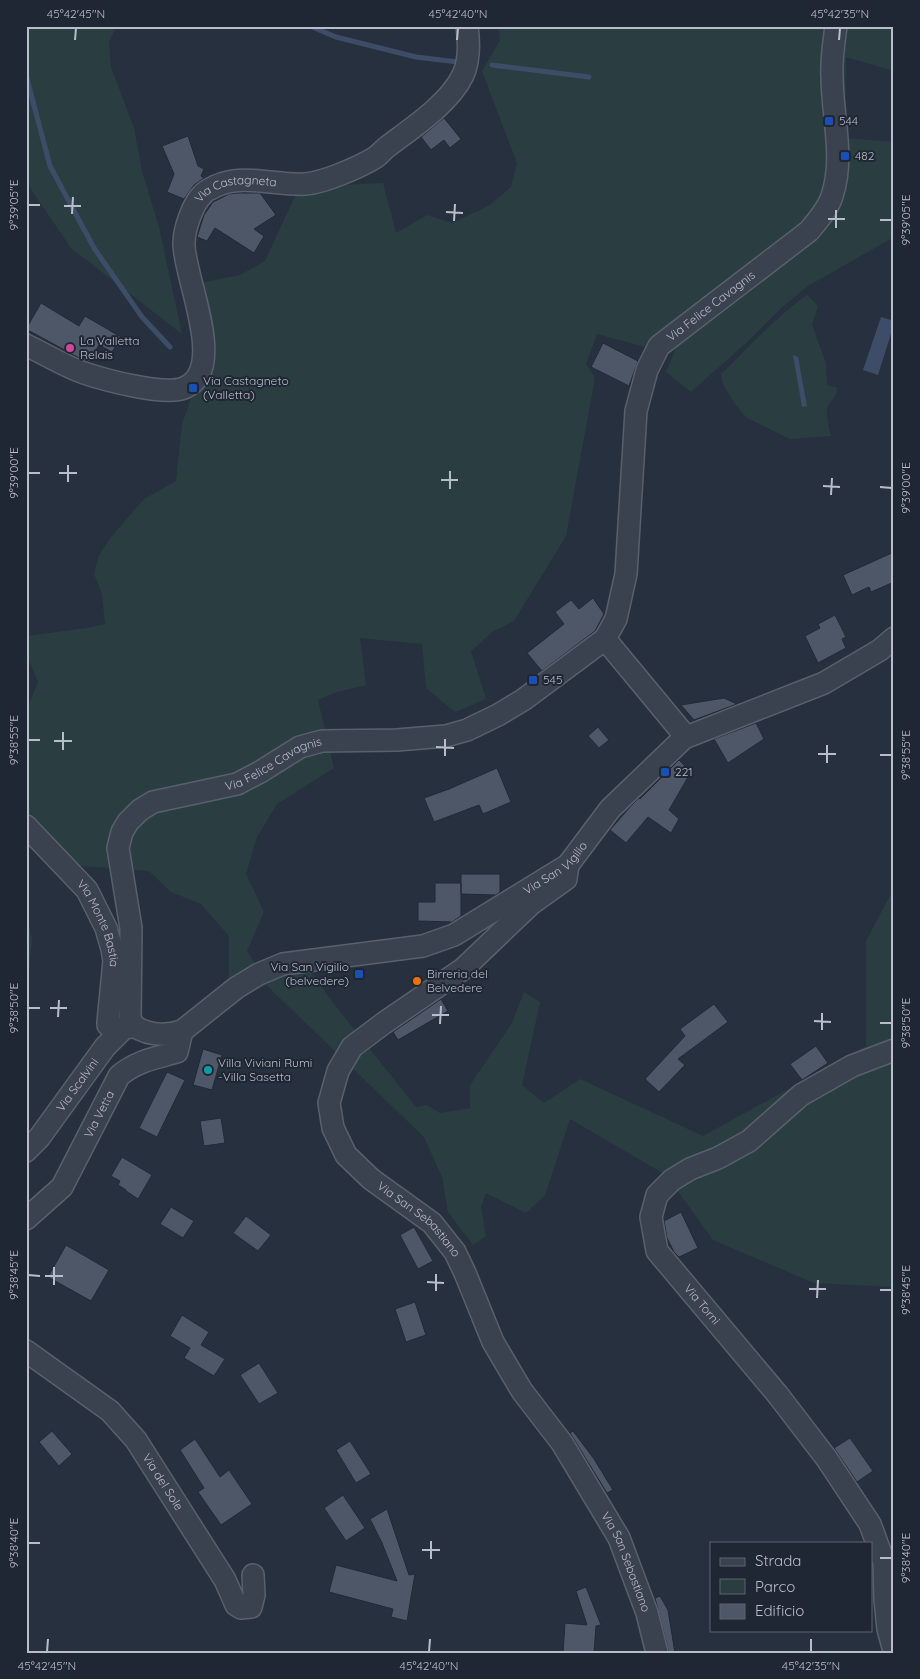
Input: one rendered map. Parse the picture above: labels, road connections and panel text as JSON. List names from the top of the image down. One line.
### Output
{"streets":{"street":["Via Castagneta","Via Felice Cavagnis","Via San Vigilio","Via Monte Bastia","Via Scalvini","Via Vetta","Via San Sebastiano","Via Torni","Via del Sole"]},"crossings":[["Via Felice Cavagnis","Via Monte Bastia"],["Via Felice Cavagnis","Via Scalvini"],["Via San Vigilio","Via Vetta"],["Via San Vigilio","Via San Sebastiano"],["Via Monte Bastia","Via Scalvini"]],"places":{"transit":["544","482","Via Castagneto (Valletta)","545","221","Via San Vigilio (belvedere)"],"other":["La Valletta Relais","Birreria del Belvedere","Villa Viviani Rumi -Villa Sasetta"]},"legend":["Strada","Parco","Edificio"],"coordinates":["45°42'45\"N","45°42'40\"N","45°42'35\"N","9°39'05\"E","9°39'00\"E","9°38'55\"E","9°38'50\"E","9°38'45\"E","9°38'40\"E"]}
